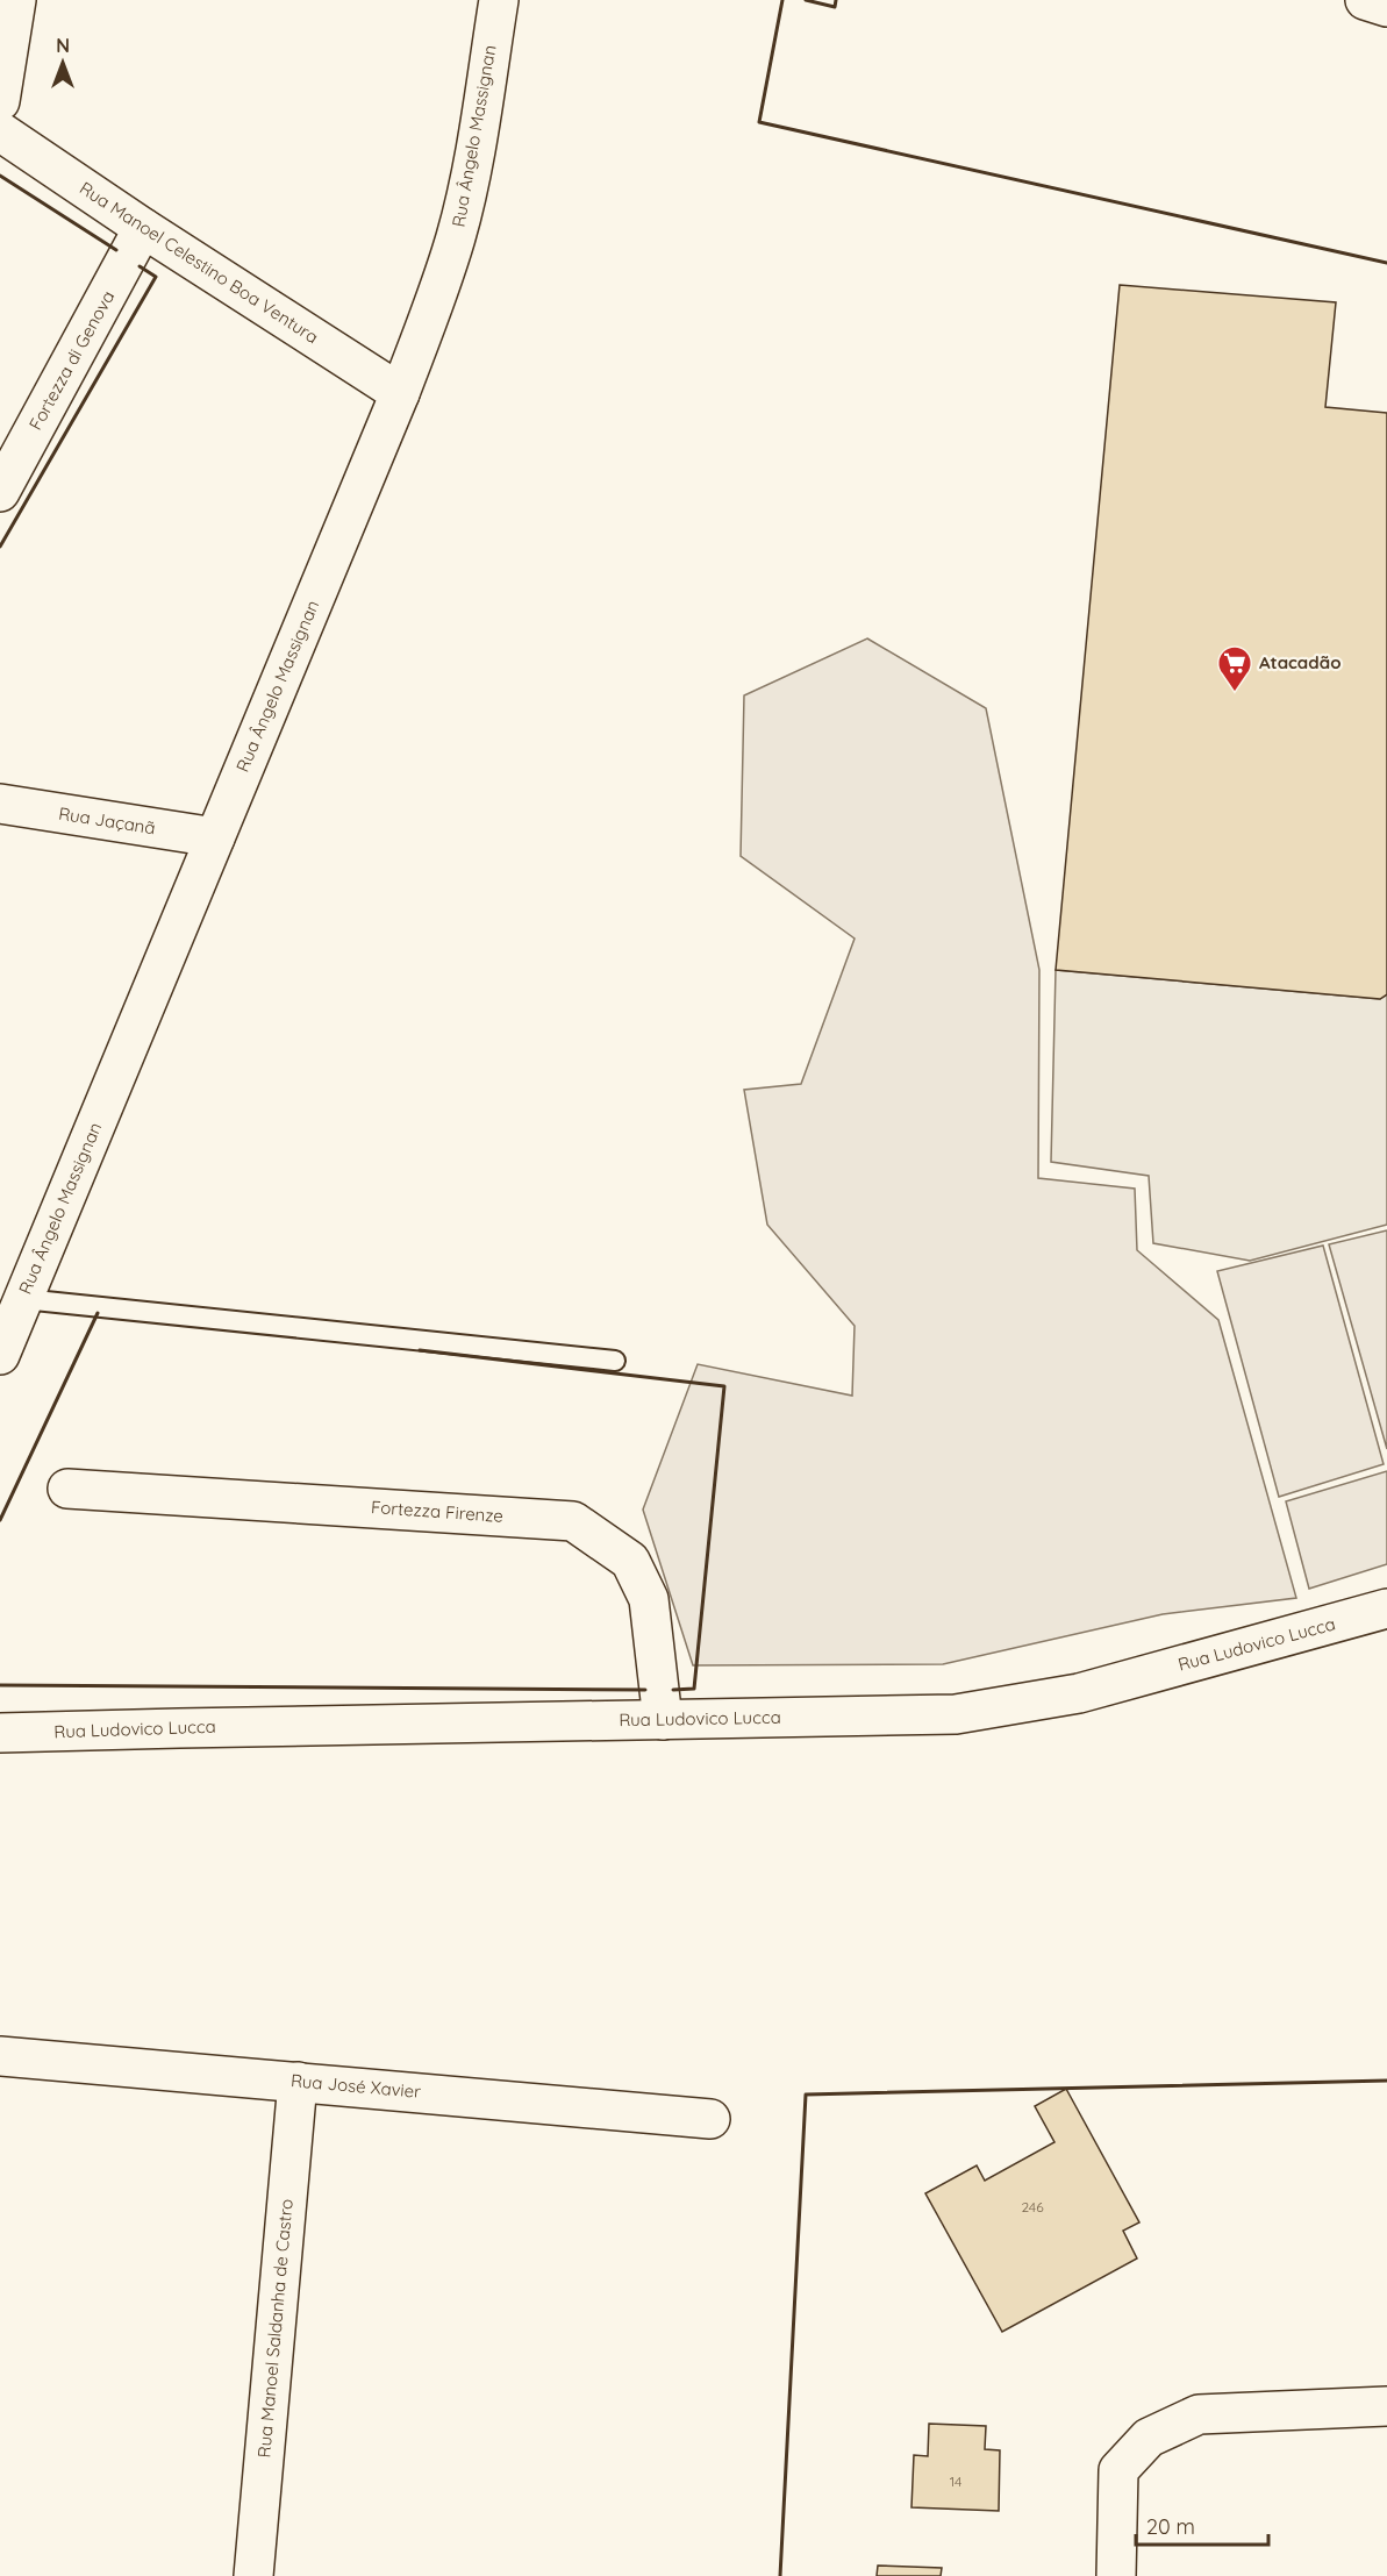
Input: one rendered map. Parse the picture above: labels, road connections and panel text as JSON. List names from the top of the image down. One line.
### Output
{"streets":{"street":["Rua Ângelo Massignan","Rua Manoel Celestino Boa Ventura","Fortezza di Genova","Rua Jaçanã","Fortezza Firenze","Rua Ludovico Lucca","Rua José Xavier","Rua Manoel Saldanha de Castro"]},"crossings":[["Rua Ângelo Massignan","Rua Manoel Celestino Boa Ventura"],["Rua Ângelo Massignan","Rua Jaçanã"],["Rua Manoel Celestino Boa Ventura","Fortezza di Genova"],["Fortezza Firenze","Rua Ludovico Lucca"],["Rua José Xavier","Rua Manoel Saldanha de Castro"]],"places":{"supermarket":["Atacadão"]},"house_numbers":["246","14"],"scale_bar":"20 m","north":"top"}
